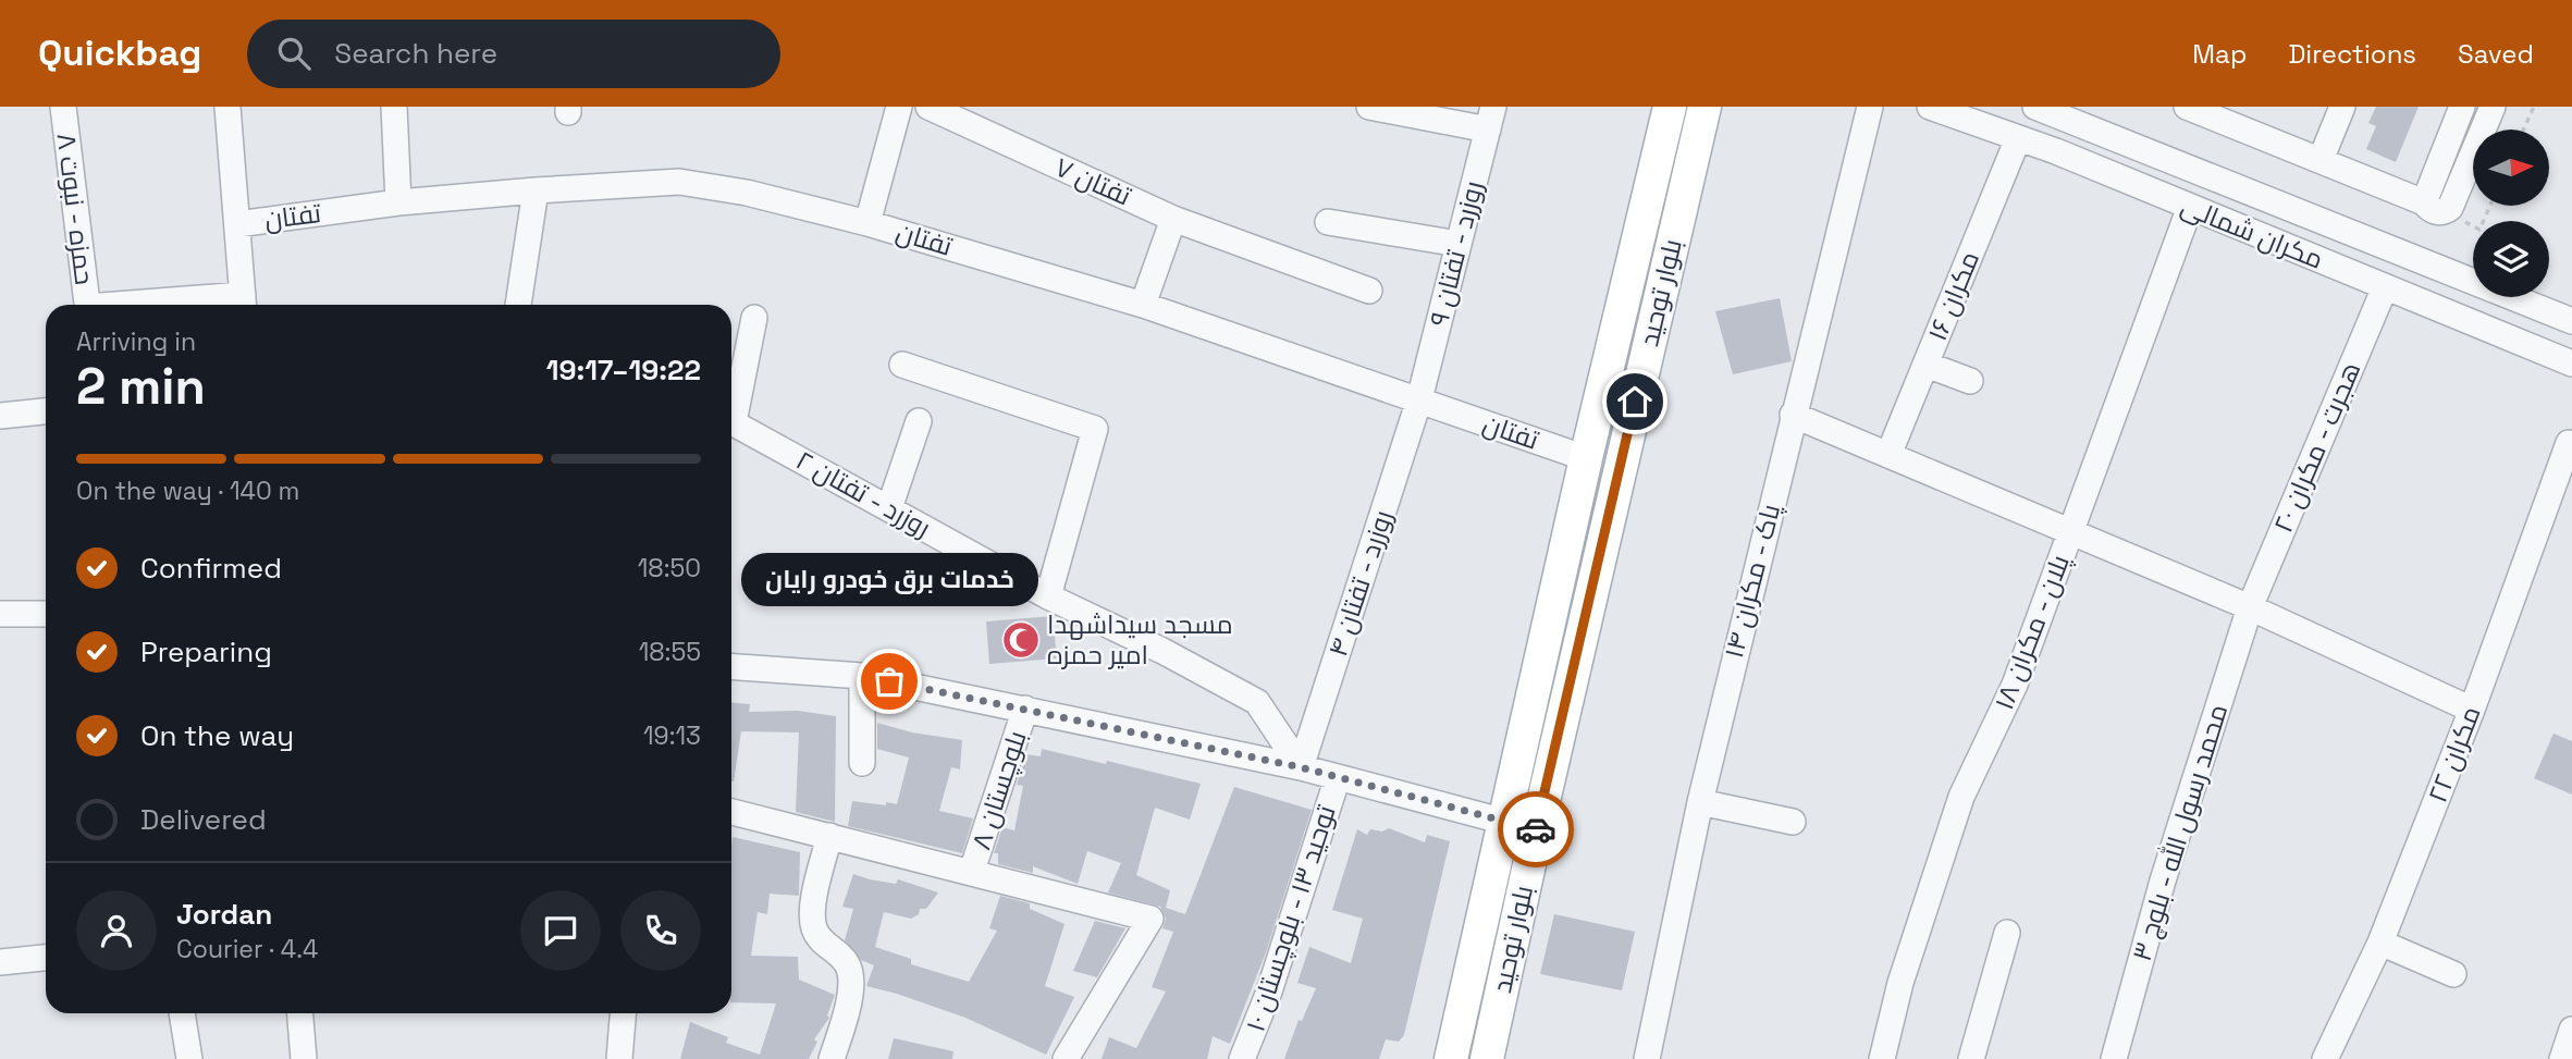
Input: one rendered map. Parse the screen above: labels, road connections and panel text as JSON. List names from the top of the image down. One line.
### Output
{"streets":{"main road":["بلوار توحید"],"street":["تفتان ۷","حمزه - نبوت ۸","تفتان","مکران شمالی","روزرد - تفتان ۹","مکران ۱۶","هجرت - مکران ۲۰","روزرد - تفتان ۲","پاک - مکران ۱۴","روزرد - تفتان ۴","پلان - مکران ۱۸","مکران ۲۲","بلوچستان ۸","محمد رسول الله - بلوچ ۳","توحید ۱۳ - بلوچستان ۱۰"]},"crossings":[["تفتان","روزرد - تفتان ۹"],["تفتان","بلوار توحید"],["تفتان","روزرد - تفتان ۴"],["مکران شمالی","مکران ۱۶"],["مکران شمالی","هجرت - مکران ۲۰"],["مکران شمالی","پلان - مکران ۱۸"],["روزرد - تفتان ۹","روزرد - تفتان ۴"],["هجرت - مکران ۲۰","محمد رسول الله - بلوچ ۳"],["روزرد - تفتان ۲","روزرد - تفتان ۴"]],"places":{"mosque":["مسجد سیداشهدا امیر حمزه"],"other":["خدمات برق خودرو رایان"]},"north":"right","page":{"header":"Quickbag","search":"Search here","nav":["Map","Directions","Saved"],"heading":["2 min","Arriving in","19:17–19:22"],"panel":["Jordan","Courier · 4.4"],"bar":"On the way · 140 m","list":[["Confirmed","18:50"],["Preparing","18:55"],["On the way","19:13"],"Delivered"],"bubble":"خدمات برق خودرو رایان"}}
